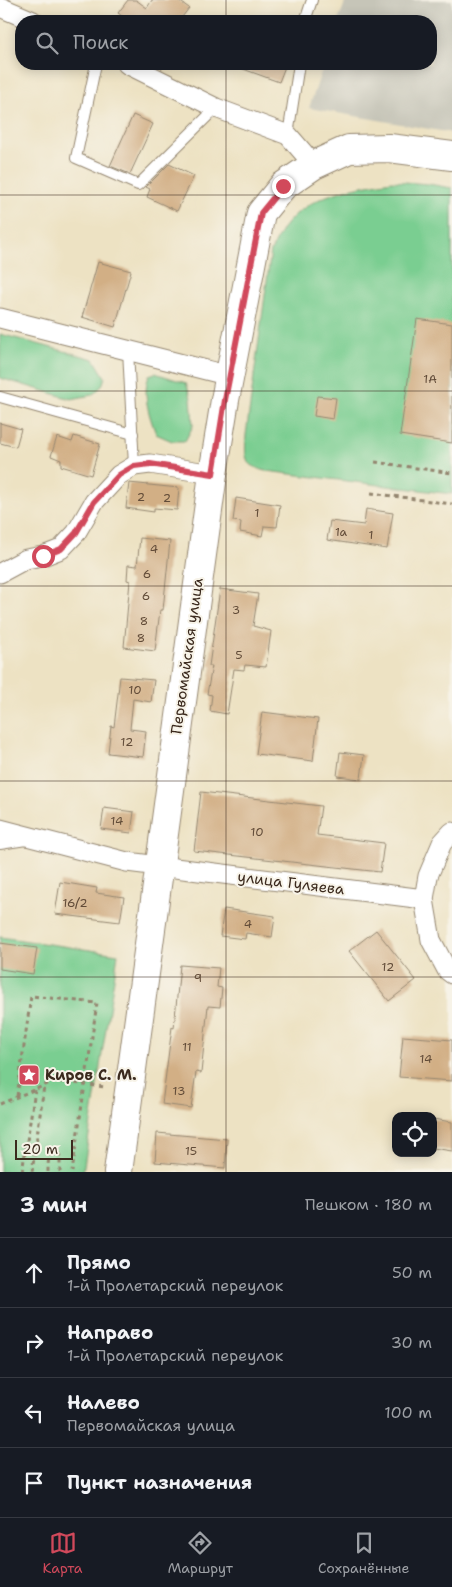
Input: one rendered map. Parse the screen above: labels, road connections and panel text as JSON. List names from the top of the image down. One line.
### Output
{"streets":{"main road":["Первомайская улица"],"street":["улица Гуляева"]},"crossings":[["Первомайская улица","улица Гуляева"]],"places":{"place":["Киров С. М."]},"house_numbers":["1А","2","2","1","1a","1","4","6","6","3","8","8","5","10","12","14","10","16/2","4","12","9","11","14","13","15"],"scale_bar":"20 m","page":{"search":"Поиск","scale":"20 m","heading":["3 мин","Пешком · 180 m"],"list":[["Прямо","1-й Пролетарский переулок","50 m"],["Направо","1-й Пролетарский переулок","30 m"],["Налево","Первомайская улица","100 m"],"Пункт назначения"],"nav":["Карта","Маршрут","Сохранённые"]}}
